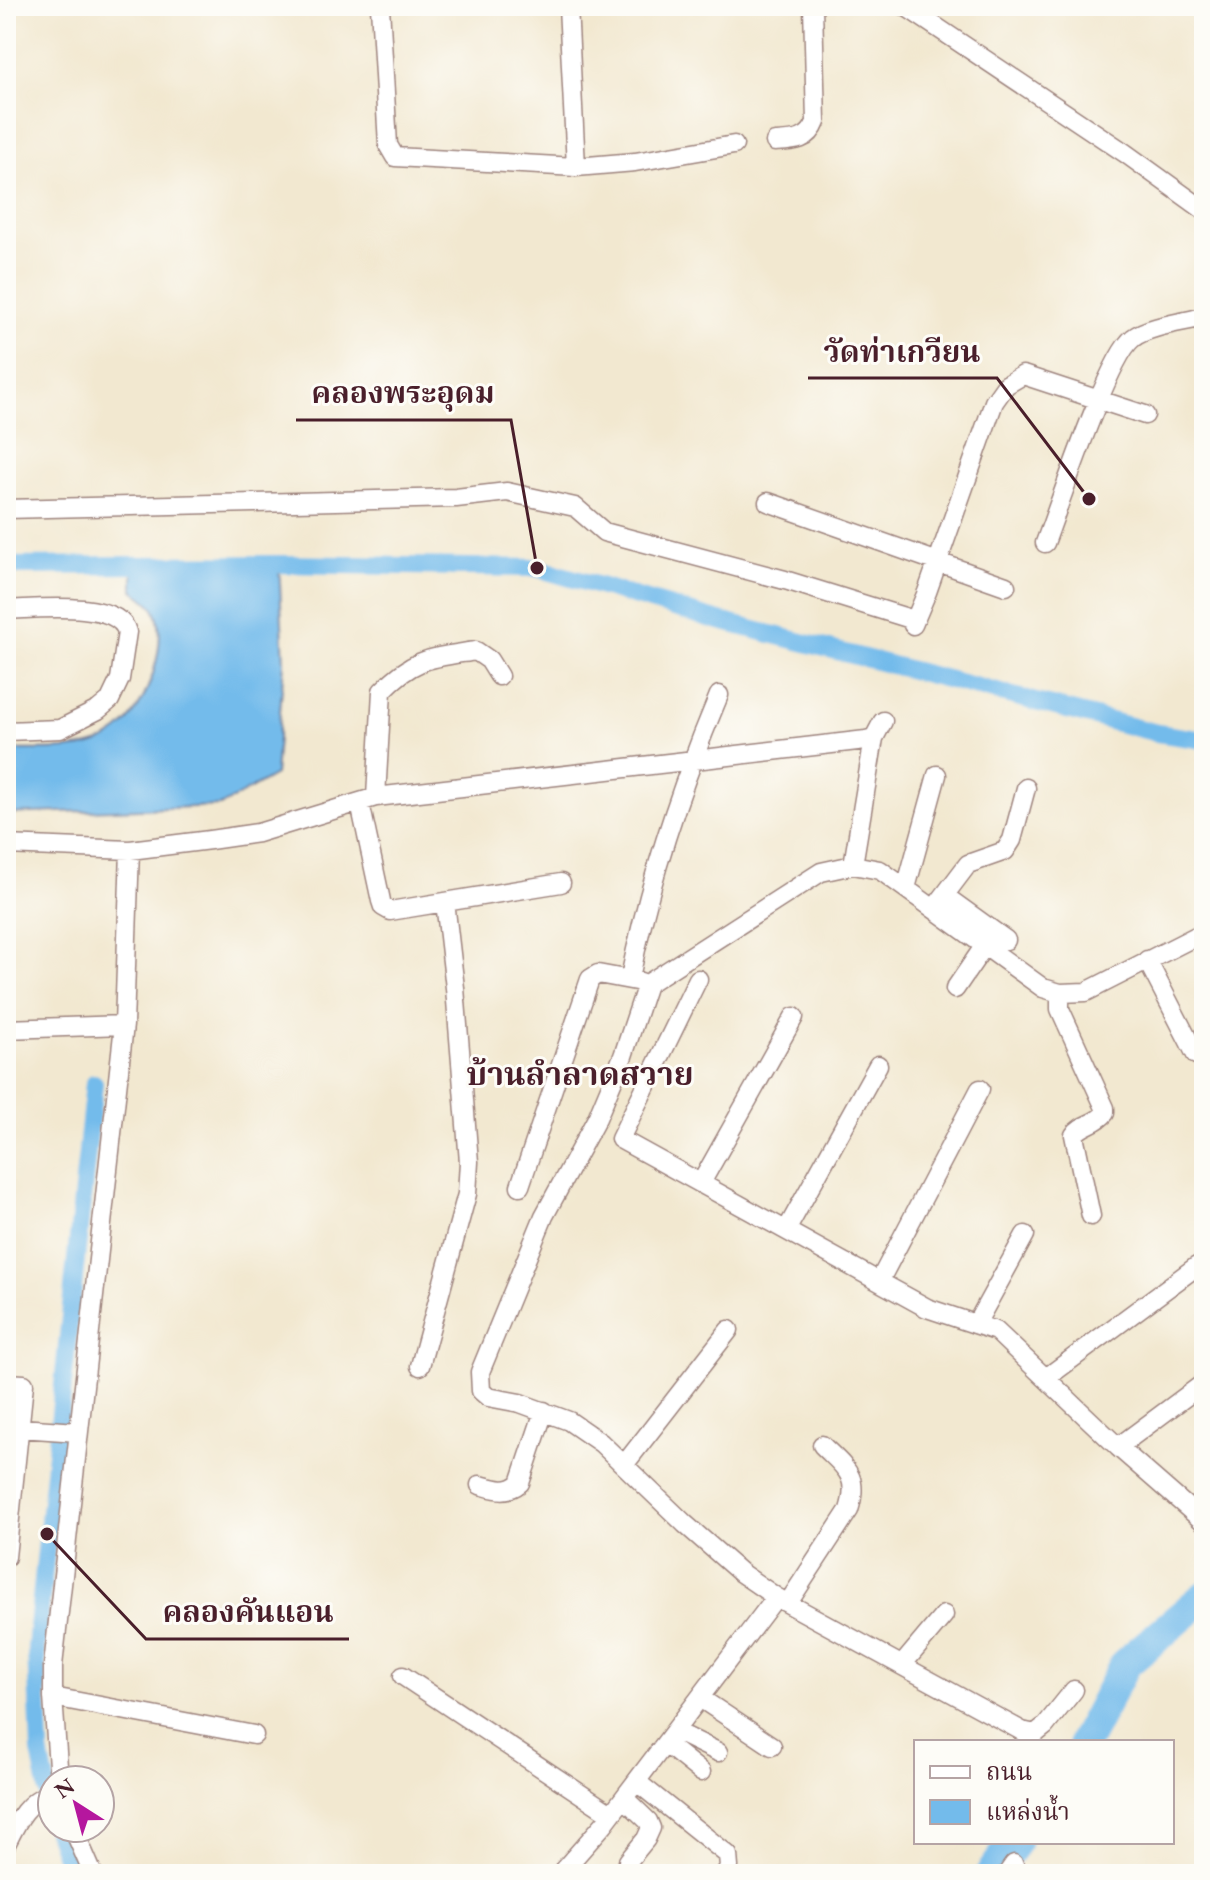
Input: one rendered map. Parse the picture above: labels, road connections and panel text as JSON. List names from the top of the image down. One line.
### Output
{"districts":["บ้านลำลาดสวาย"],"places":["วัดท่าเกวียน","คลองพระอุดม","คลองคันแอน"],"legend":["ถนน","แหล่งน้ำ"],"north":"top left"}
